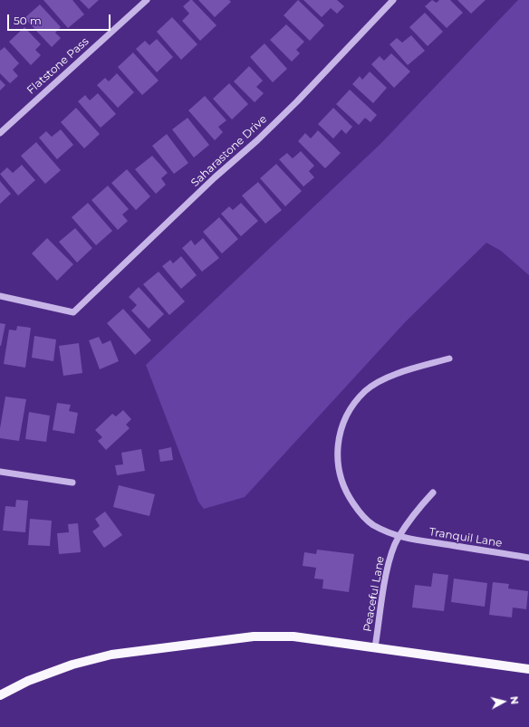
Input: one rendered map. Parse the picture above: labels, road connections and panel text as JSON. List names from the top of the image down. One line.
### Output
{"streets":{"street":["Flatstone Pass","Saharastone Drive","Tranquil Lane","Peaceful Lane"]},"crossings":[["Tranquil Lane","Peaceful Lane"]],"scale_bar":"50 m","north":"right"}
